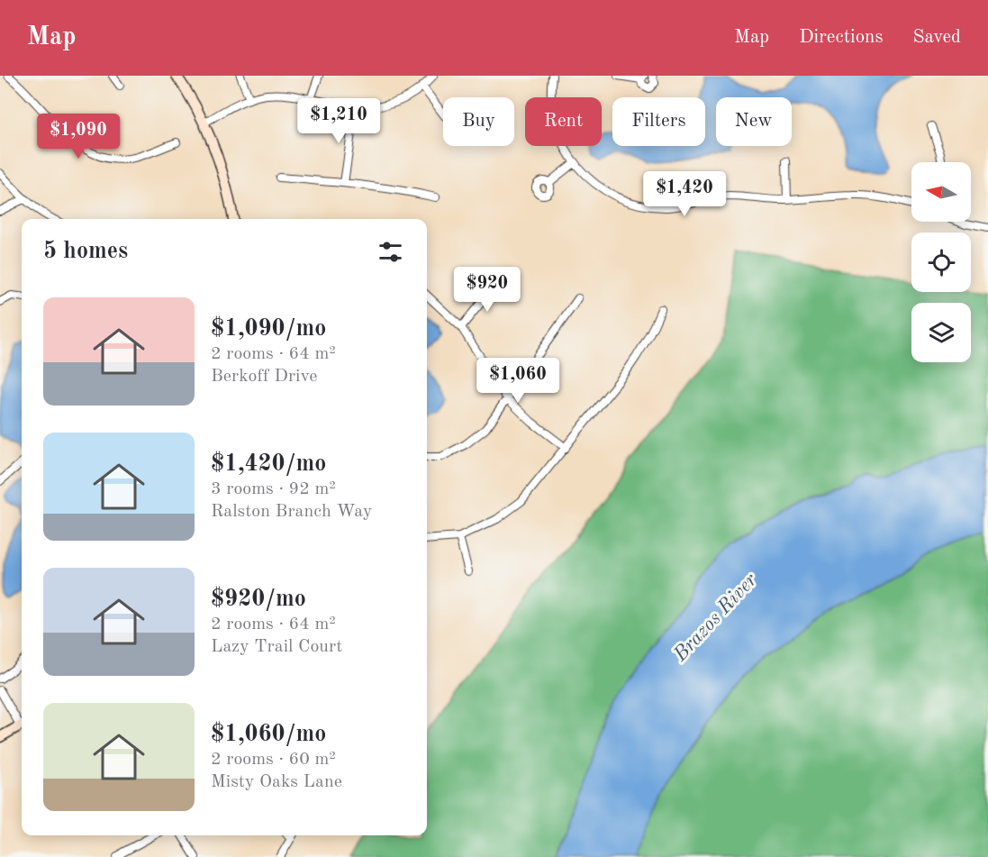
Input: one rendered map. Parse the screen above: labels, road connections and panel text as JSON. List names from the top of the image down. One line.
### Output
{"water":["Brazos River"],"north":"left","page":{"header":"Map","nav":["Map","Directions","Saved"],"chip":["Buy","Rent","Filters","New"],"price":["$1,210","$1,090","$1,420","$920","$1,060"],"heading":"5 homes","list":[{"name":"$1,090/mo","note":"2 rooms · 64 m² · Berkoff Drive"},{"name":"$1,420/mo","note":"3 rooms · 92 m² · Ralston Branch Way"},{"name":"$920/mo","note":"2 rooms · 64 m² · Lazy Trail Court"},{"name":"$1,060/mo","note":"2 rooms · 60 m² · Misty Oaks Lane"}]}}
